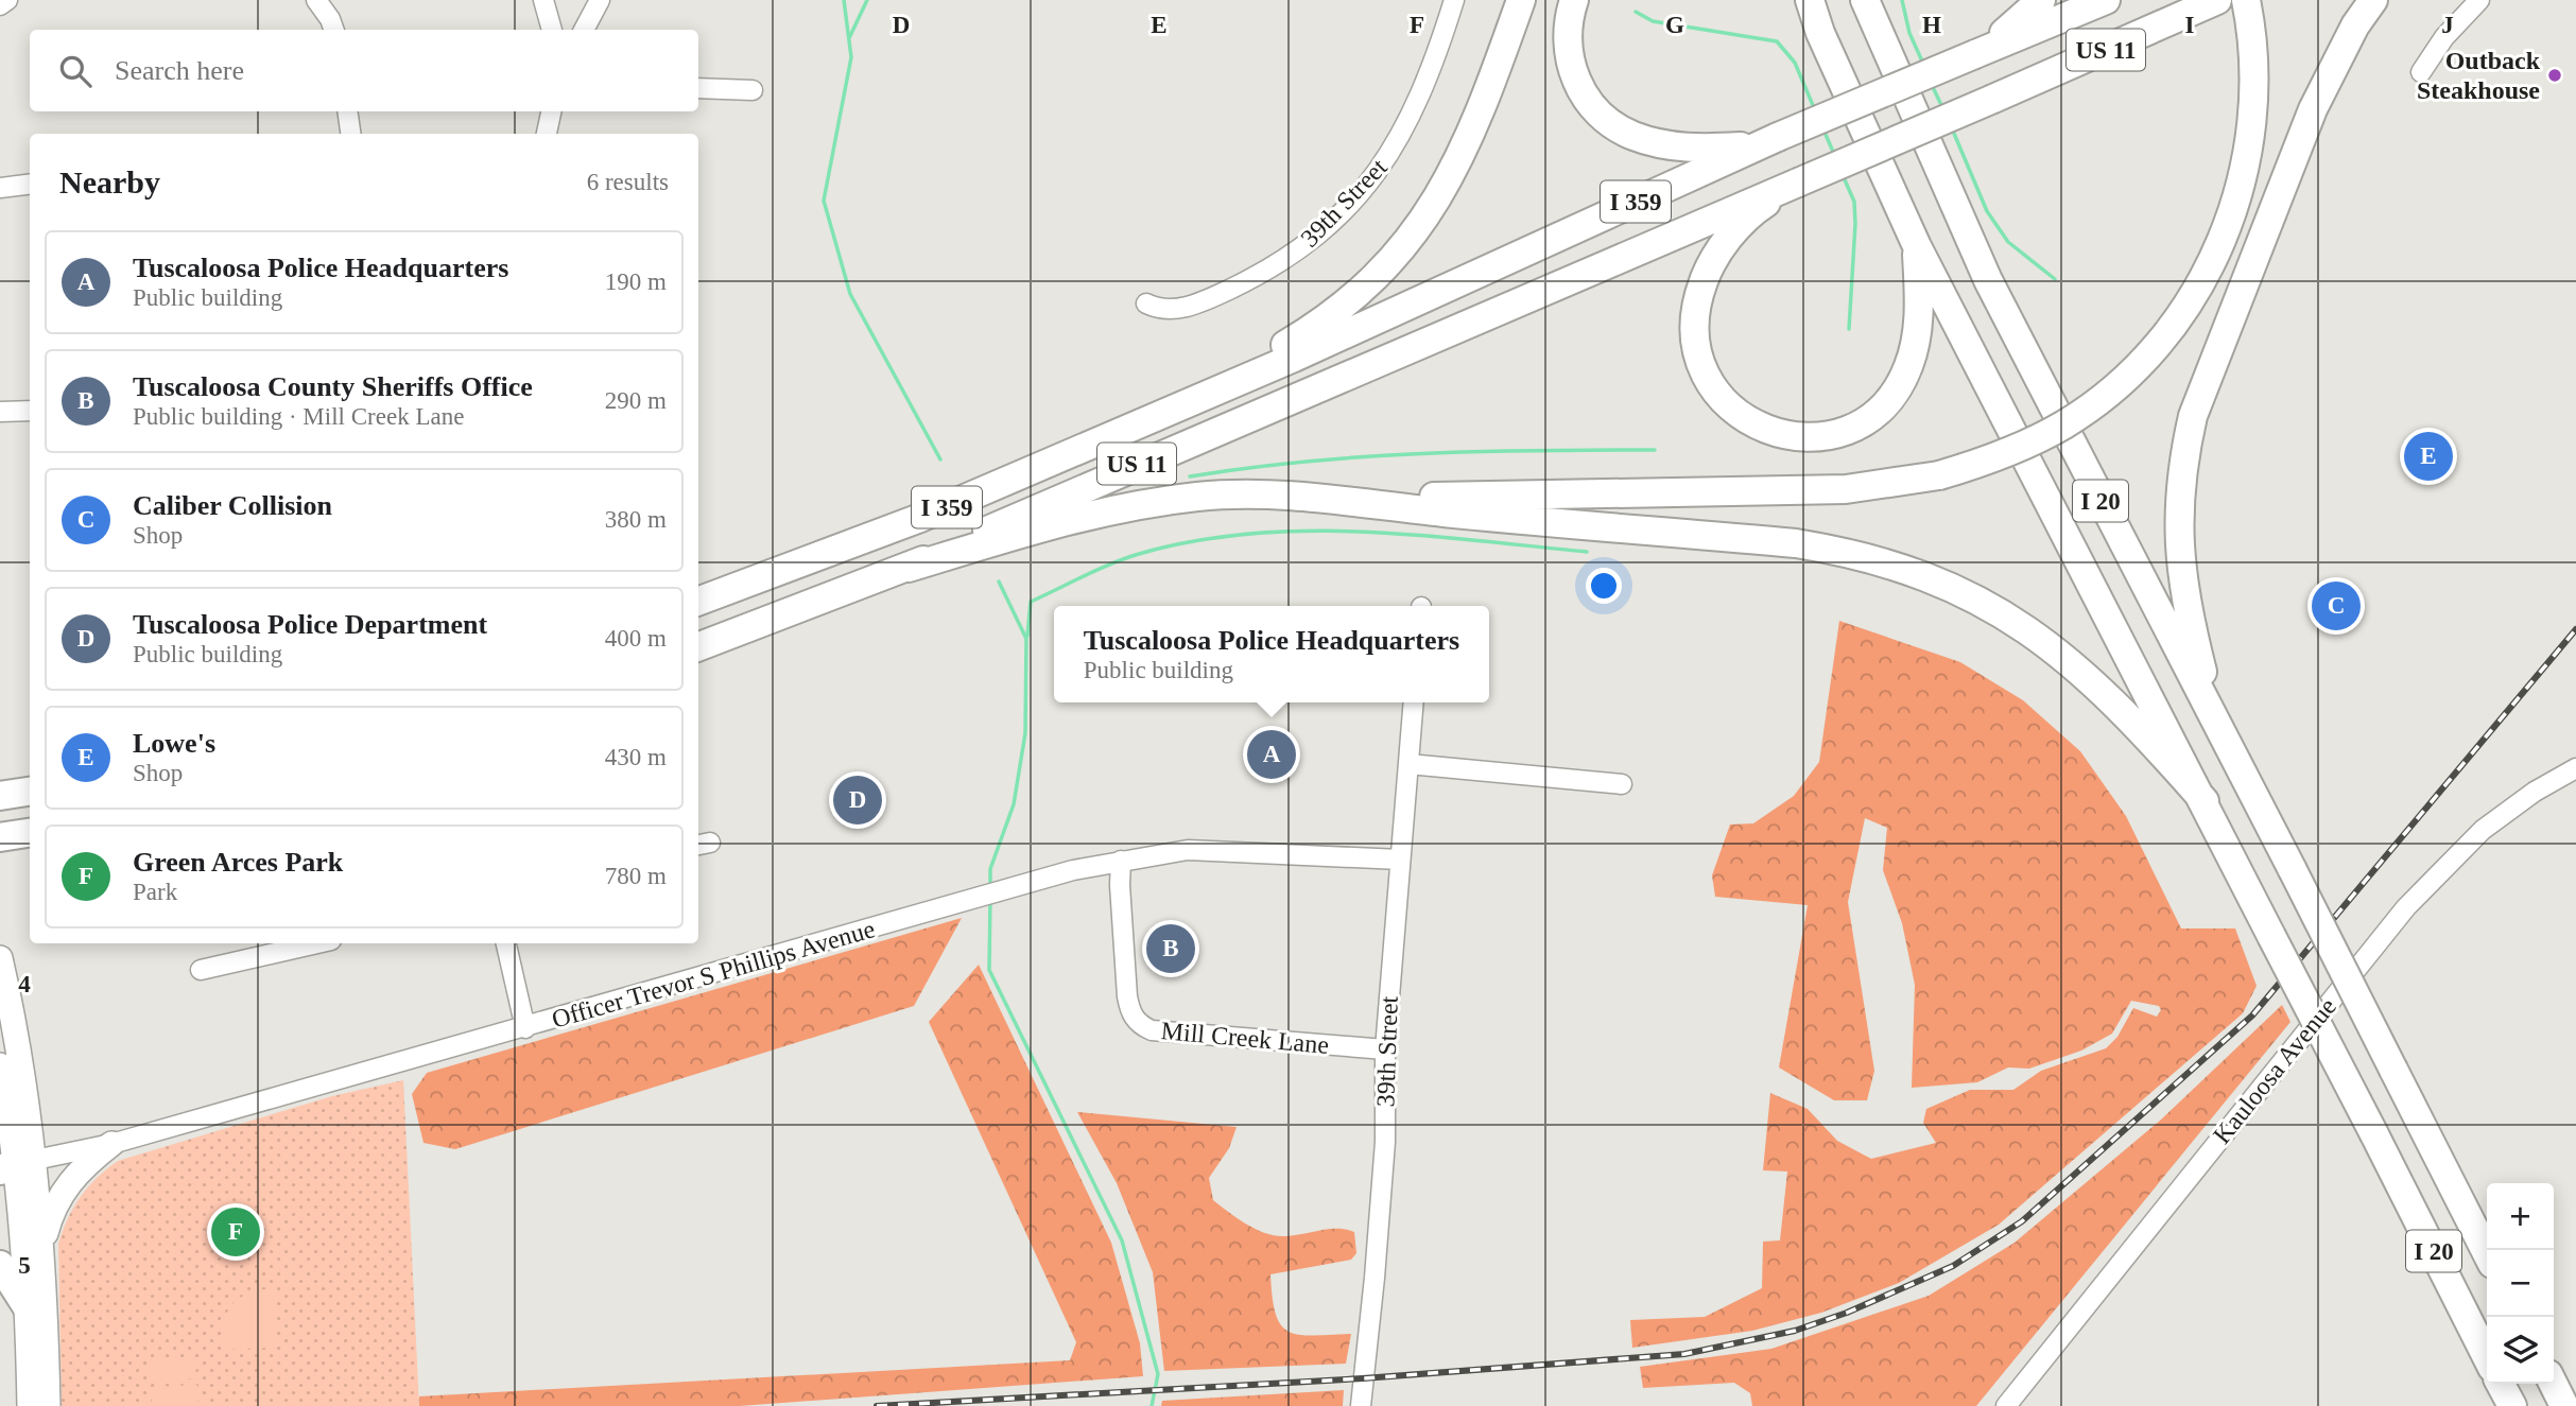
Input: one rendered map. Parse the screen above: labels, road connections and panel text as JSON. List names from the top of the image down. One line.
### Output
{"streets":{"highway":["US 11","I 359","I 20"],"street":["39th Street","Officer Trevor S Phillips Avenue","Mill Creek Lane","Kauloosa Avenue"]},"crossings":[["US 11","I 359"],["39th Street","Officer Trevor S Phillips Avenue"],["39th Street","Mill Creek Lane"],["Officer Trevor S Phillips Avenue","Mill Creek Lane"]],"places":["Outback Steakhouse"],"page":{"search":"Search here","heading":["Nearby","6 results"],"list":[{"mark":"A","name":"Tuscaloosa Police Headquarters","note":"Public building","value":"190 m"},{"mark":"B","name":"Tuscaloosa County Sheriffs Office","note":"Public building · Mill Creek Lane","value":"290 m"},{"mark":"C","name":"Caliber Collision","note":"Shop","value":"380 m"},{"mark":"D","name":"Tuscaloosa Police Department","note":"Public building","value":"400 m"},{"mark":"E","name":"Lowe's","note":"Shop","value":"430 m"},{"mark":"F","name":"Green Arces Park","note":"Park","value":"780 m"}],"pins":["E","C","A","D","B","F"],"popup":["Tuscaloosa Police Headquarters","Public building"],"map_buttons":["+","−"]},"grid":{"columns":["D","E","F","G","H","I","J"],"rows":["4","5"]}}
